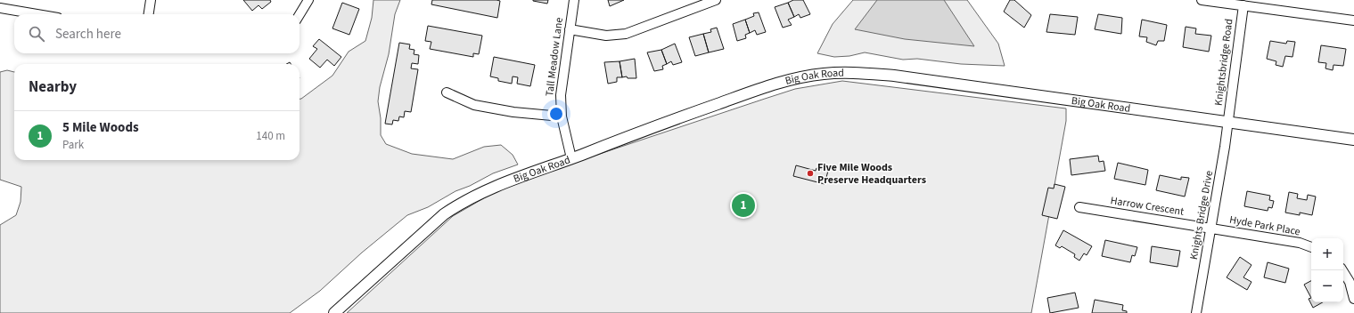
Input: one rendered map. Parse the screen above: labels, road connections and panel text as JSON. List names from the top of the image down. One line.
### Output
{"streets":{"street":["Tall Meadow Lane","Knightsbridge Road","Big Oak Road","Harrow Crescent","Knights Bridge Drive","Hyde Park Place"]},"crossings":[["Tall Meadow Lane","Big Oak Road"],["Knightsbridge Road","Big Oak Road"],["Knightsbridge Road","Knights Bridge Drive"],["Big Oak Road","Knights Bridge Drive"],["Harrow Crescent","Knights Bridge Drive"],["Harrow Crescent","Hyde Park Place"],["Knights Bridge Drive","Hyde Park Place"]],"places":["Five Mile Woods Preserve Headquarters"],"page":{"search":"Search here","heading":"Nearby","list":[{"mark":"1","name":"5 Mile Woods","note":"Park","value":"140 m"}],"pins":"1","map_buttons":["+","−"]}}
